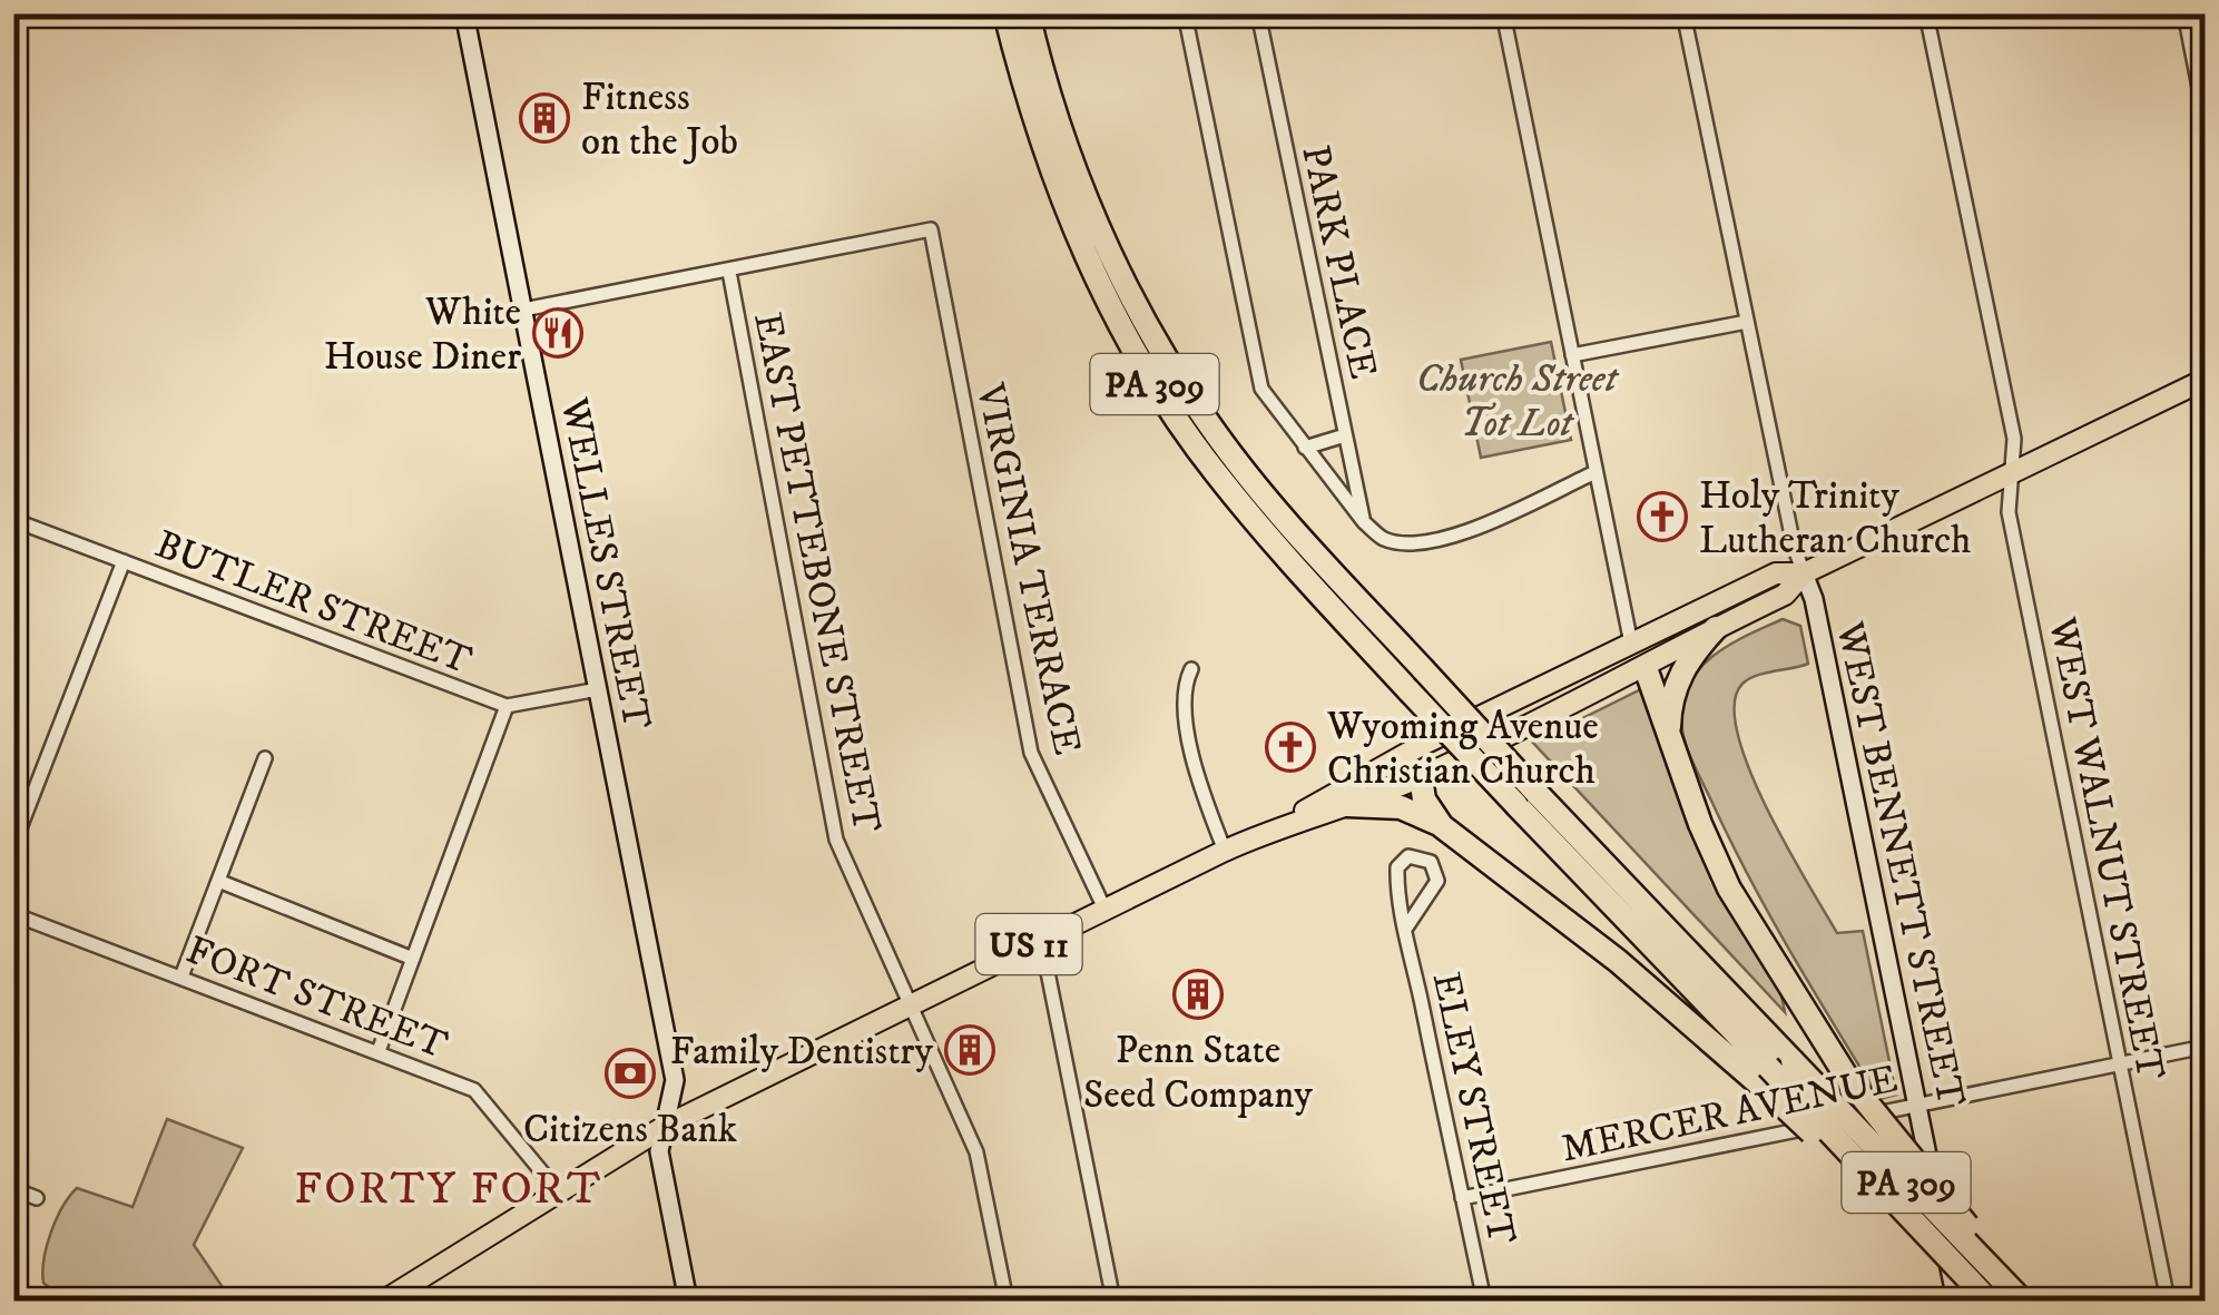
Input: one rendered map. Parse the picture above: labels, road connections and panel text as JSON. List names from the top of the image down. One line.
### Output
{"streets":{"highway":["PA 309"],"main road":["WELLES STREET","WEST BENNETT STREET","US 11"],"street":["PARK PLACE","VIRGINIA TERRACE","EAST PETTEBONE STREET","BUTLER STREET","WEST WALNUT STREET","FORT STREET","ELEY STREET","MERCER AVENUE"]},"crossings":[["WELLES STREET","BUTLER STREET"],["WELLES STREET","US 11"],["VIRGINIA TERRACE","EAST PETTEBONE STREET"],["VIRGINIA TERRACE","US 11"],["EAST PETTEBONE STREET","US 11"],["WEST WALNUT STREET","US 11"],["WEST WALNUT STREET","MERCER AVENUE"],["WEST BENNETT STREET","US 11"],["WEST BENNETT STREET","MERCER AVENUE"],["US 11","FORT STREET"],["ELEY STREET","MERCER AVENUE"]],"districts":["FORTY FORT"],"parks":["Church Street Tot Lot"],"places":{"building":["Fitness on the Job","Penn State Seed Company","Family Dentistry"],"restaurant":["White House Diner"],"church":["Holy Trinity Lutheran Church","Wyoming Avenue Christian Church"],"bank":["Citizens Bank"]}}
